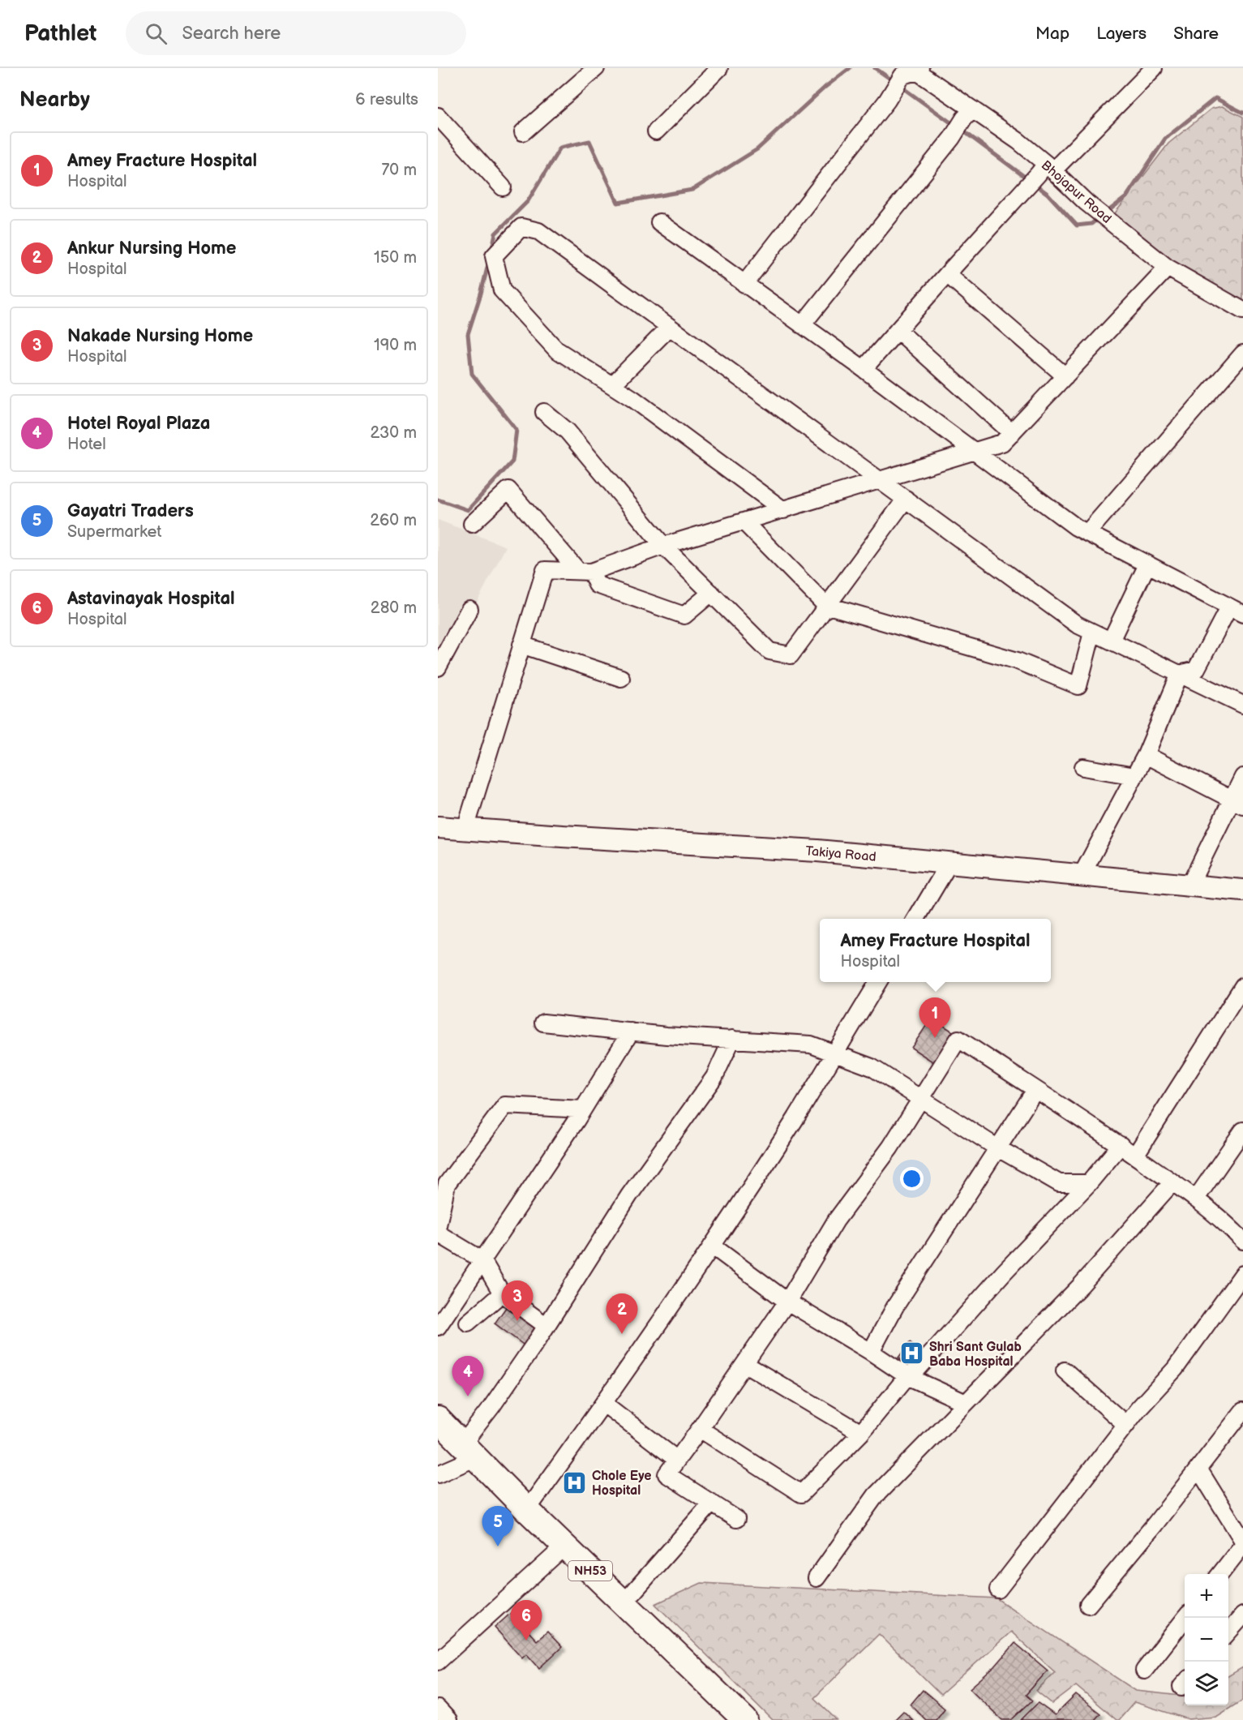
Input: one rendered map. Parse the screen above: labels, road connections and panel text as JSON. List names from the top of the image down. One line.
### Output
{"streets":{"highway":["NH53"],"main road":["Takiya Road"],"street":["Bhojapur Road"]},"places":{"hospital":["Shri Sant Gulab Baba Hospital","Chole Eye Hospital"]},"page":{"header":"Pathlet","search":"Search here","nav":["Map","Layers","Share"],"heading":["Nearby","6 results"],"list":[{"mark":"1","name":"Amey Fracture Hospital","note":"Hospital","value":"70 m"},{"mark":"2","name":"Ankur Nursing Home","note":"Hospital","value":"150 m"},{"mark":"3","name":"Nakade Nursing Home","note":"Hospital","value":"190 m"},{"mark":"4","name":"Hotel Royal Plaza","note":"Hotel","value":"230 m"},{"mark":"5","name":"Gayatri Traders","note":"Supermarket","value":"260 m"},{"mark":"6","name":"Astavinayak Hospital","note":"Hospital","value":"280 m"}],"popup":["Amey Fracture Hospital","Hospital"],"pins":["1","3","2","4","5","6"],"map_buttons":["+","−"]}}
